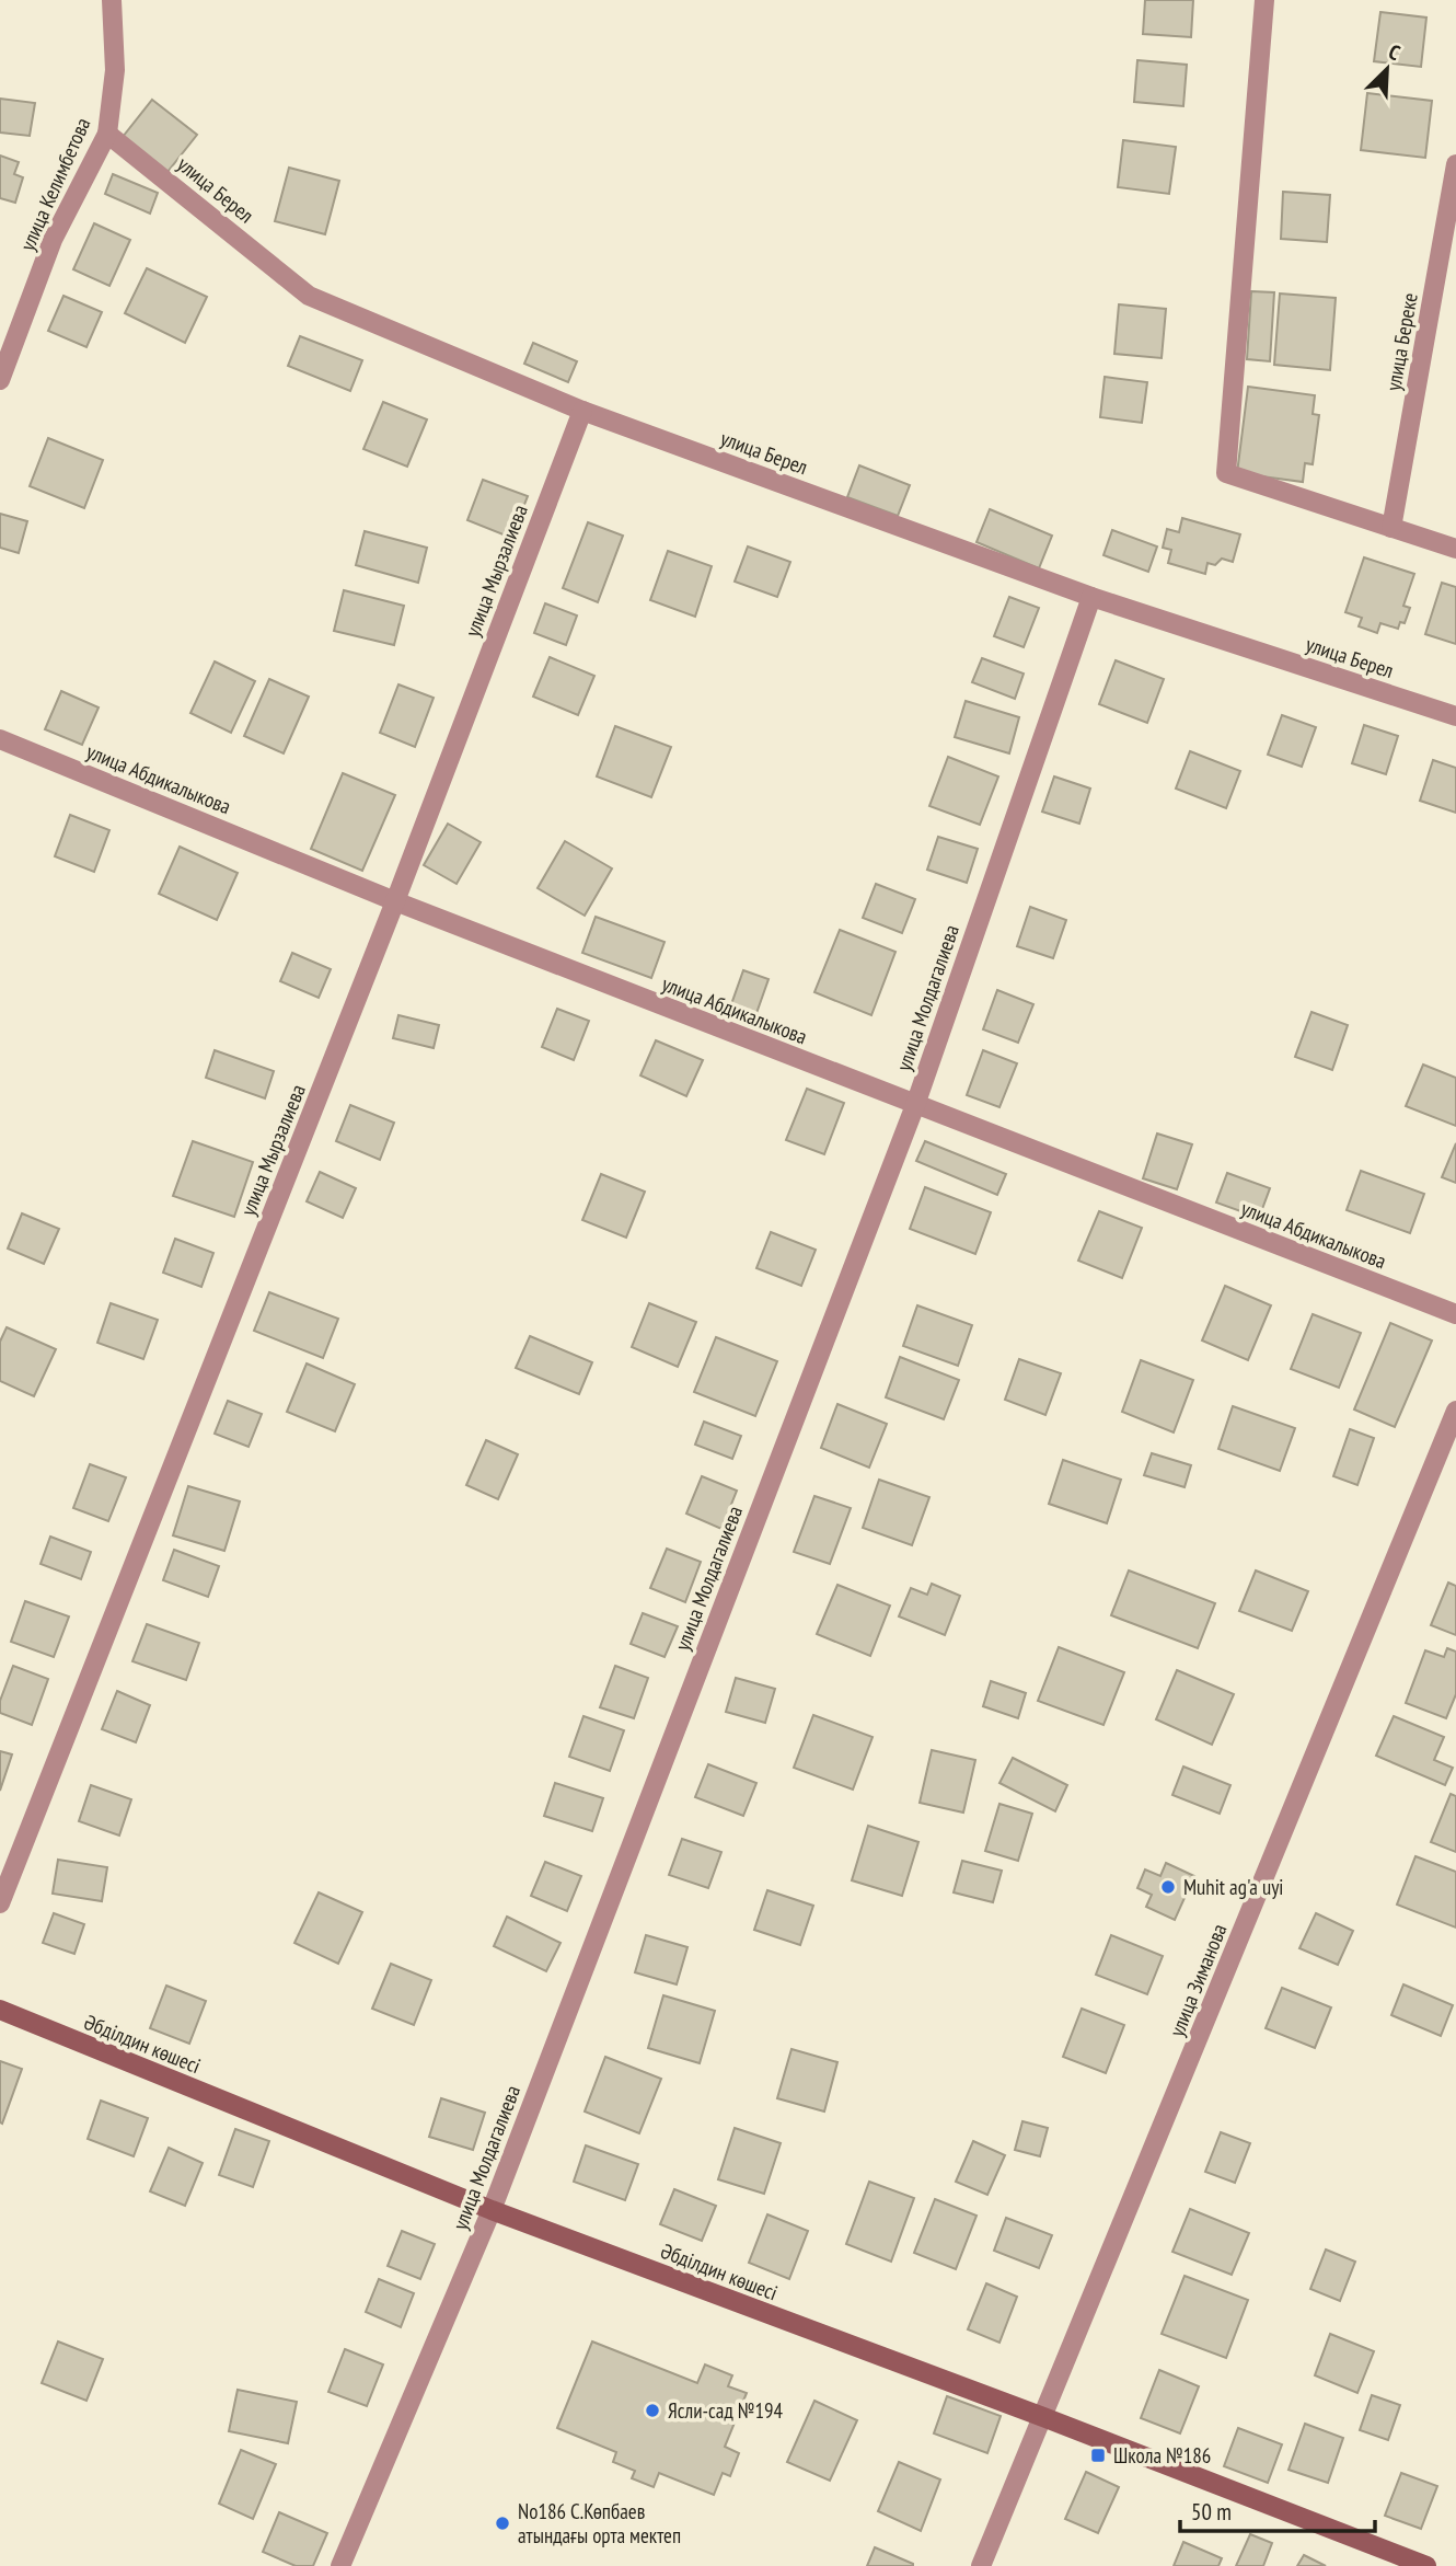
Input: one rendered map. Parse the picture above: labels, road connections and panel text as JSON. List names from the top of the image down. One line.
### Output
{"streets":{"main road":["Әбділдин көшесі"],"street":["улица Келимбетова","улица Берел","улица Береке","улица Мырзалиева","улица Абдикалыкова","улица Молдагалиева","улица Зиманова"]},"crossings":[["улица Келимбетова","улица Берел"],["улица Берел","улица Мырзалиева"],["улица Берел","улица Молдагалиева"],["улица Мырзалиева","улица Абдикалыкова"],["улица Абдикалыкова","улица Молдагалиева"],["улица Молдагалиева","Әбділдин көшесі"],["улица Зиманова","Әбділдин көшесі"]],"places":{"other":["Muhit ag'a uyi","Ясли-сад №194","No186 С.Көпбаев атындағы орта мектеп"],"transit":["Школа №186"]},"scale_bar":"50 m","north":"top right"}
